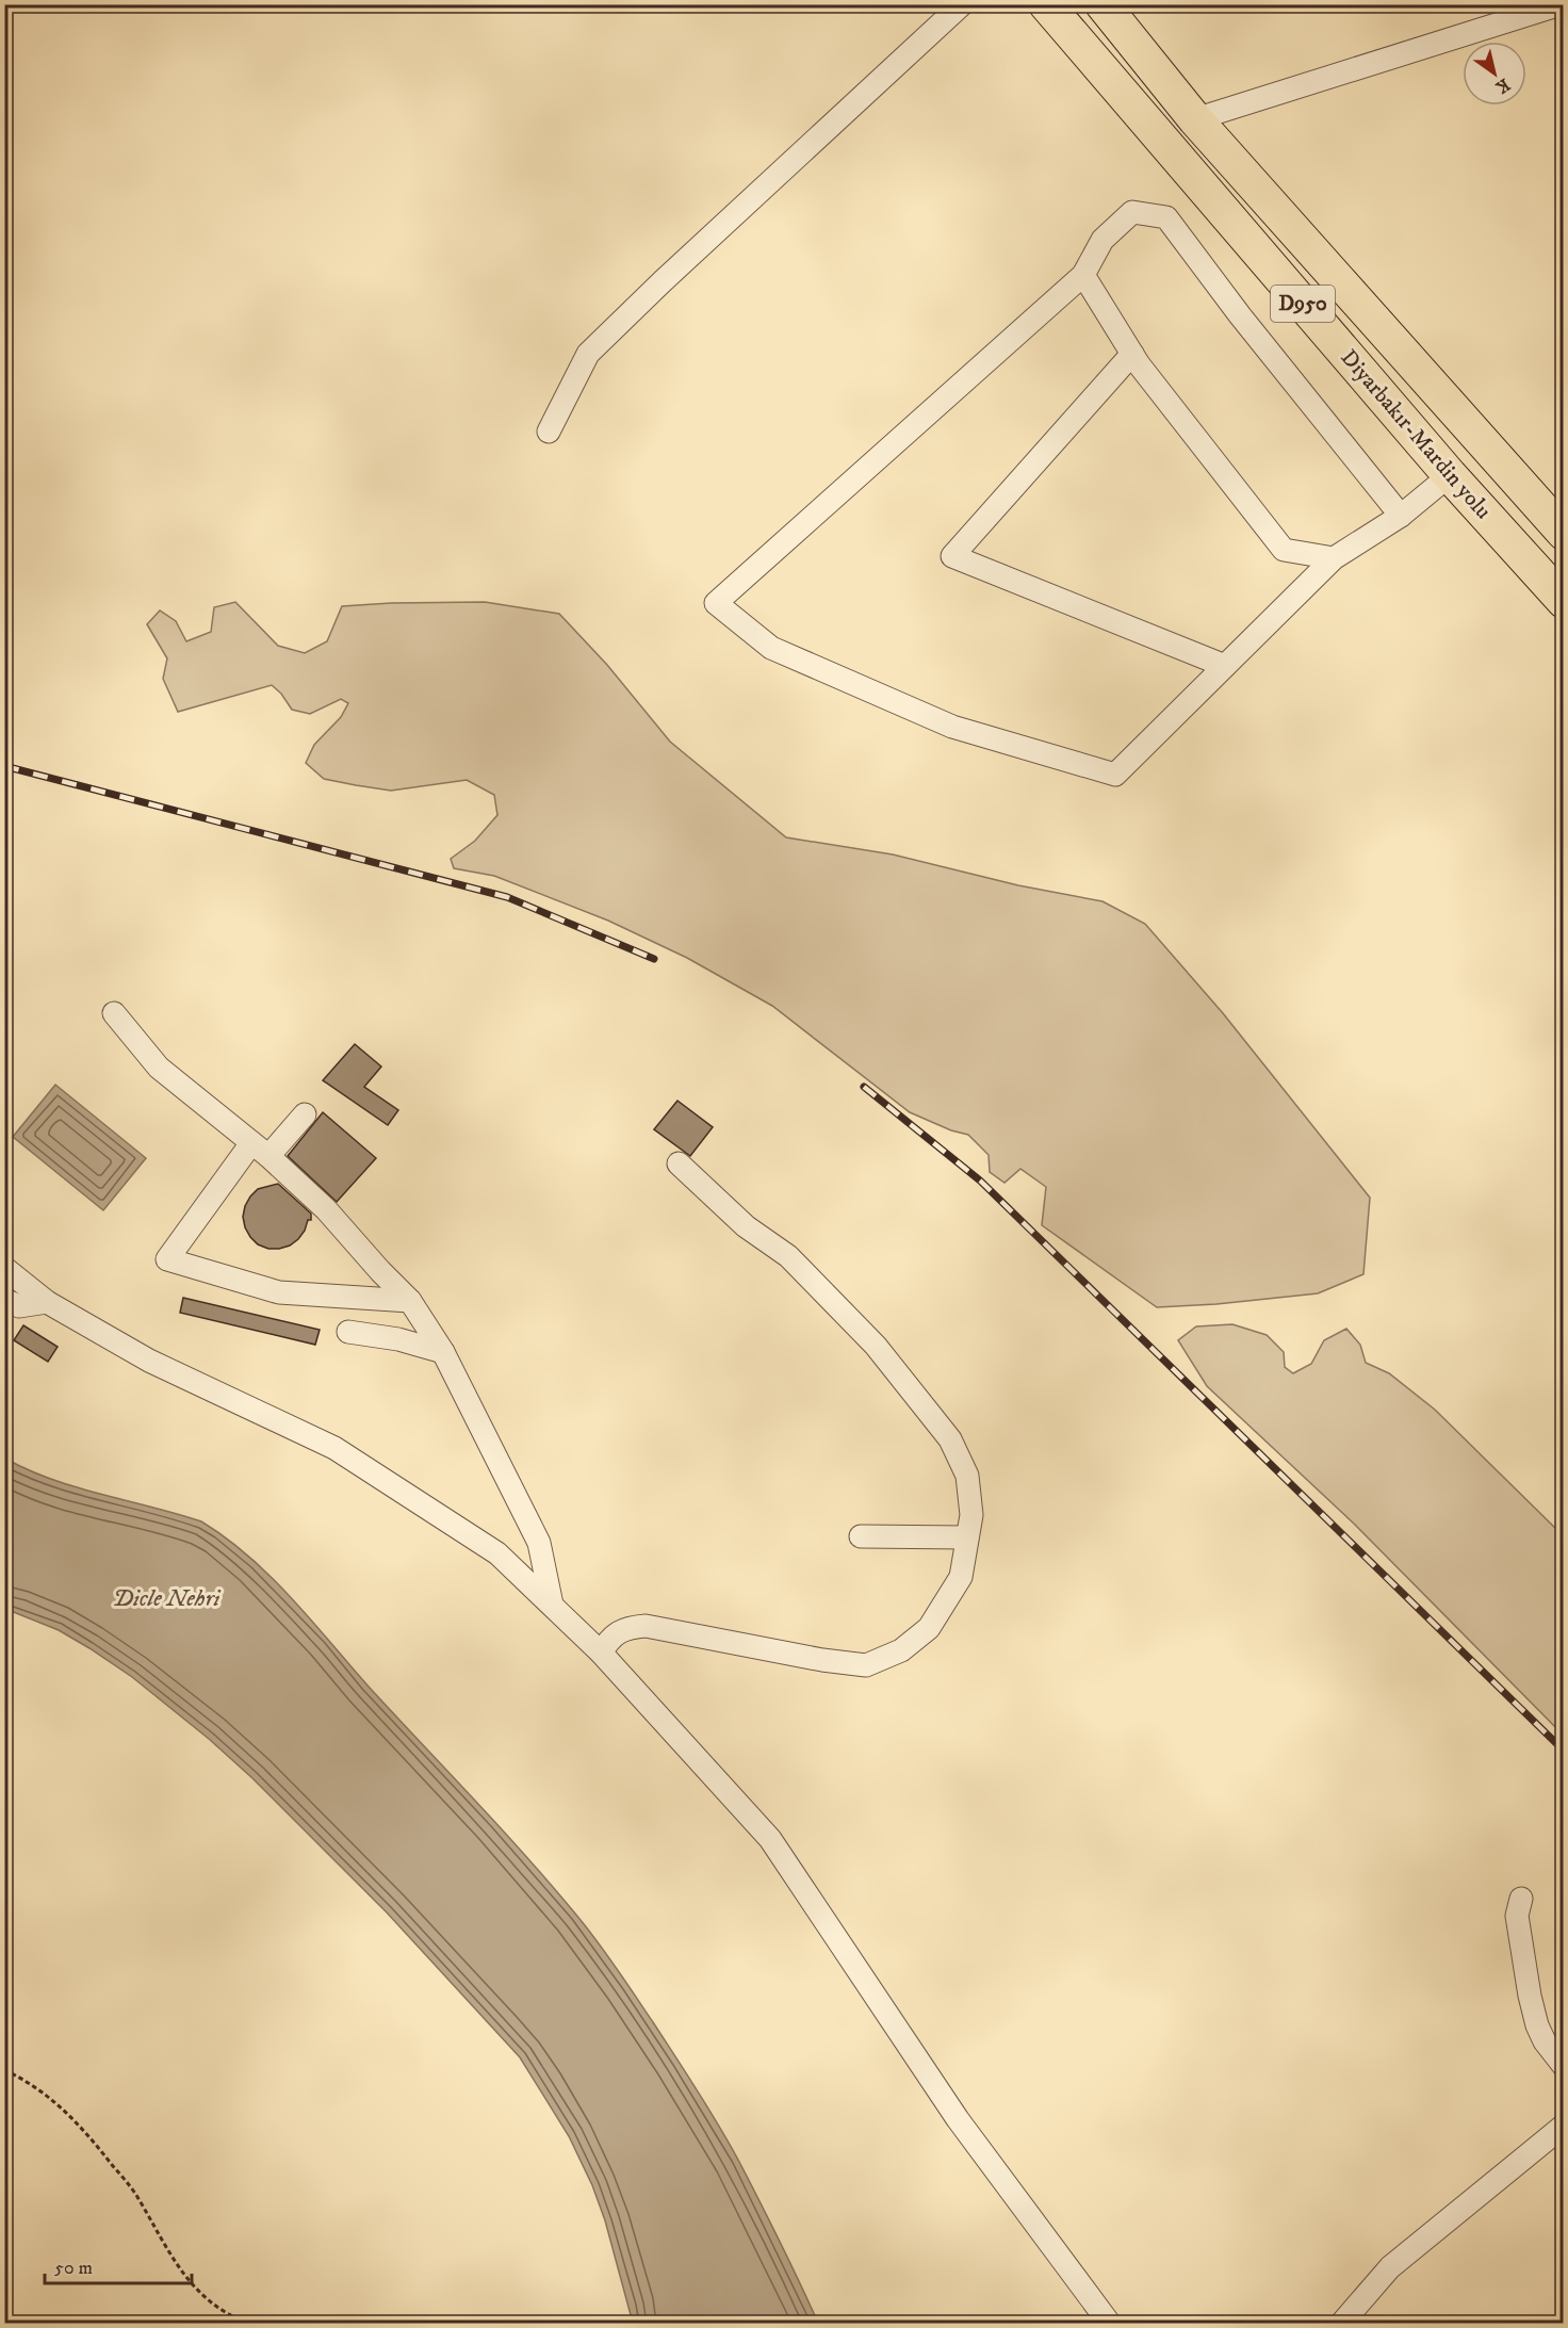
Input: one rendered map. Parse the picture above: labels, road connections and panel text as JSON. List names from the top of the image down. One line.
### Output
{"streets":{"highway":["D950","Diyarbakır-Mardin yolu"]},"water":["Dicle Nehri"],"scale_bar":"50 m","north":"bottom right"}
